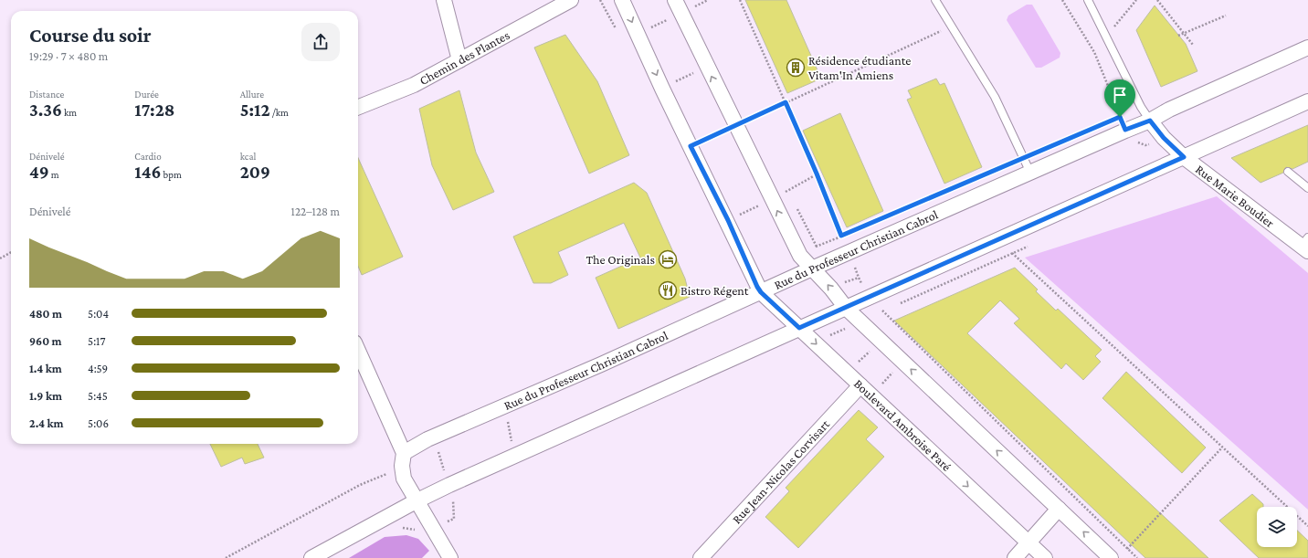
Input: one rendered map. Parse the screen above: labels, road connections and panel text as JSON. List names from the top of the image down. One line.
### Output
{"streets":{"street":["Chemin des Plantes","Rue Marie Boudier","Rue du Professeur Christian Cabrol","Boulevard Ambroise Paré","Rue Jean-Nicolas Corvisart"]},"crossings":[["Rue Marie Boudier","Rue du Professeur Christian Cabrol"],["Rue du Professeur Christian Cabrol","Boulevard Ambroise Paré"],["Boulevard Ambroise Paré","Rue Jean-Nicolas Corvisart"]],"places":{"building":["Résidence étudiante Vitam'In Amiens"],"hotel":["The Originals"],"restaurant":["Bistro Régent"]},"page":{"heading":["Course du soir","19:29 · 7 × 480 m"],"stats":[["Distance","3.36 km"],["Durée","17:28"],["Allure","5:12 /km"],["Dénivelé","49 m"],["Cardio","146 bpm"],["kcal","209"]],"chart":["Dénivelé","122–128 m"],"list":[{"name":"480 m","note":"5:04"},{"name":"960 m","note":"5:17"},{"name":"1.4 km","note":"4:59"},{"name":"1.9 km","note":"5:45"},{"name":"2.4 km","note":"5:06"}]}}
